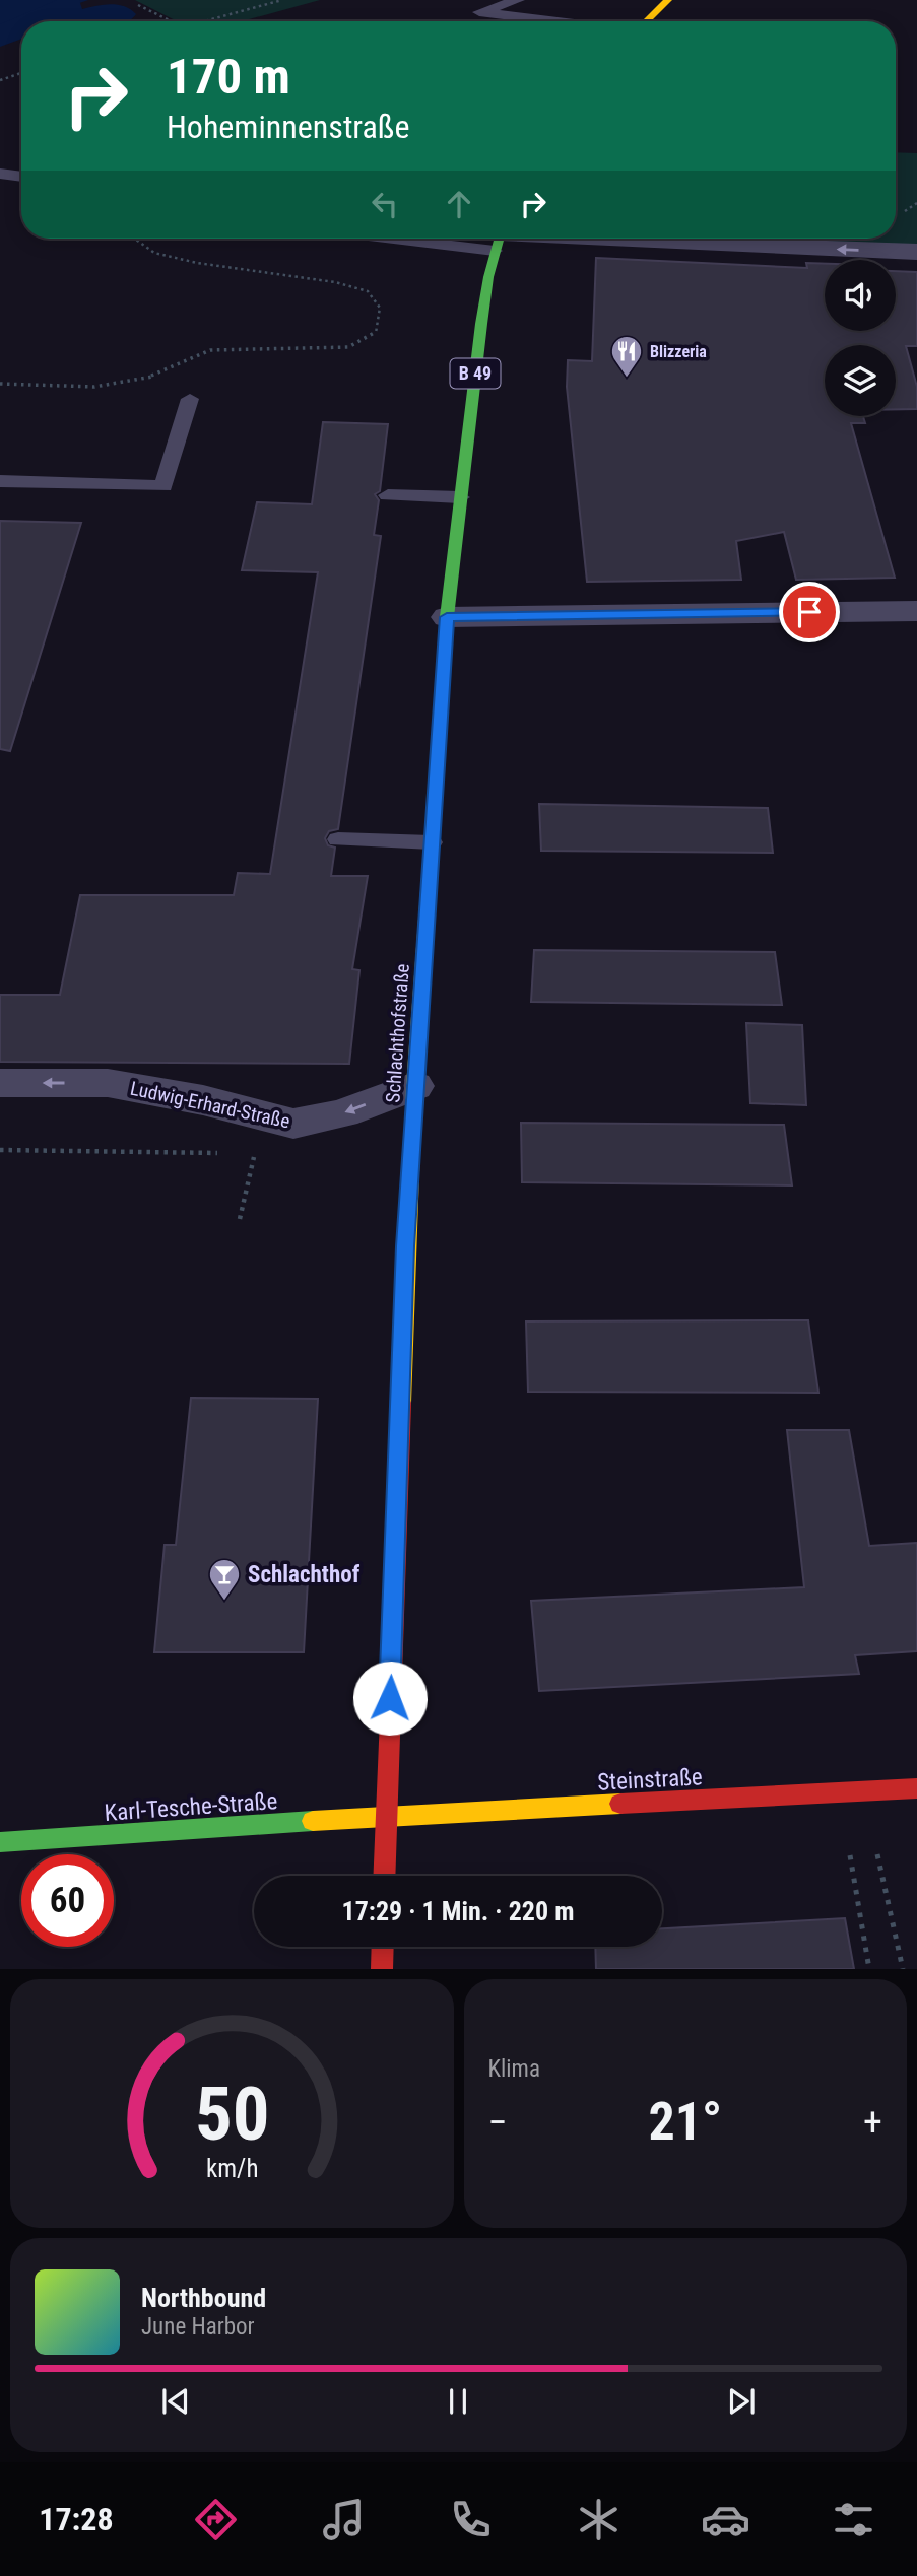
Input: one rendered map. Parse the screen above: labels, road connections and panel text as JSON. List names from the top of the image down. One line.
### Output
{"streets":{"main road":["B 49","Schlachthofstraße","Steinstraße","Karl-Tesche-Straße"],"street":["Ludwig-Erhard-Straße"]},"crossings":[["Schlachthofstraße","Ludwig-Erhard-Straße"],["Schlachthofstraße","Steinstraße"],["Schlachthofstraße","Karl-Tesche-Straße"],["Steinstraße","Karl-Tesche-Straße"]],"one_way":["Ludwig-Erhard-Straße"],"places":{"restaurant":["Blizzeria"],"bar":["Schlachthof"]},"page":{"turn":["170 m","Hoheminnenstraße"],"limit":"60","trip":"17:29 · 1 Min. · 220 m","tile":"Klima","heat":["−","21°","+"],"song":["Northbound","June Harbor"],"tabs":"17:28","gauge":["50","km/h"]}}
